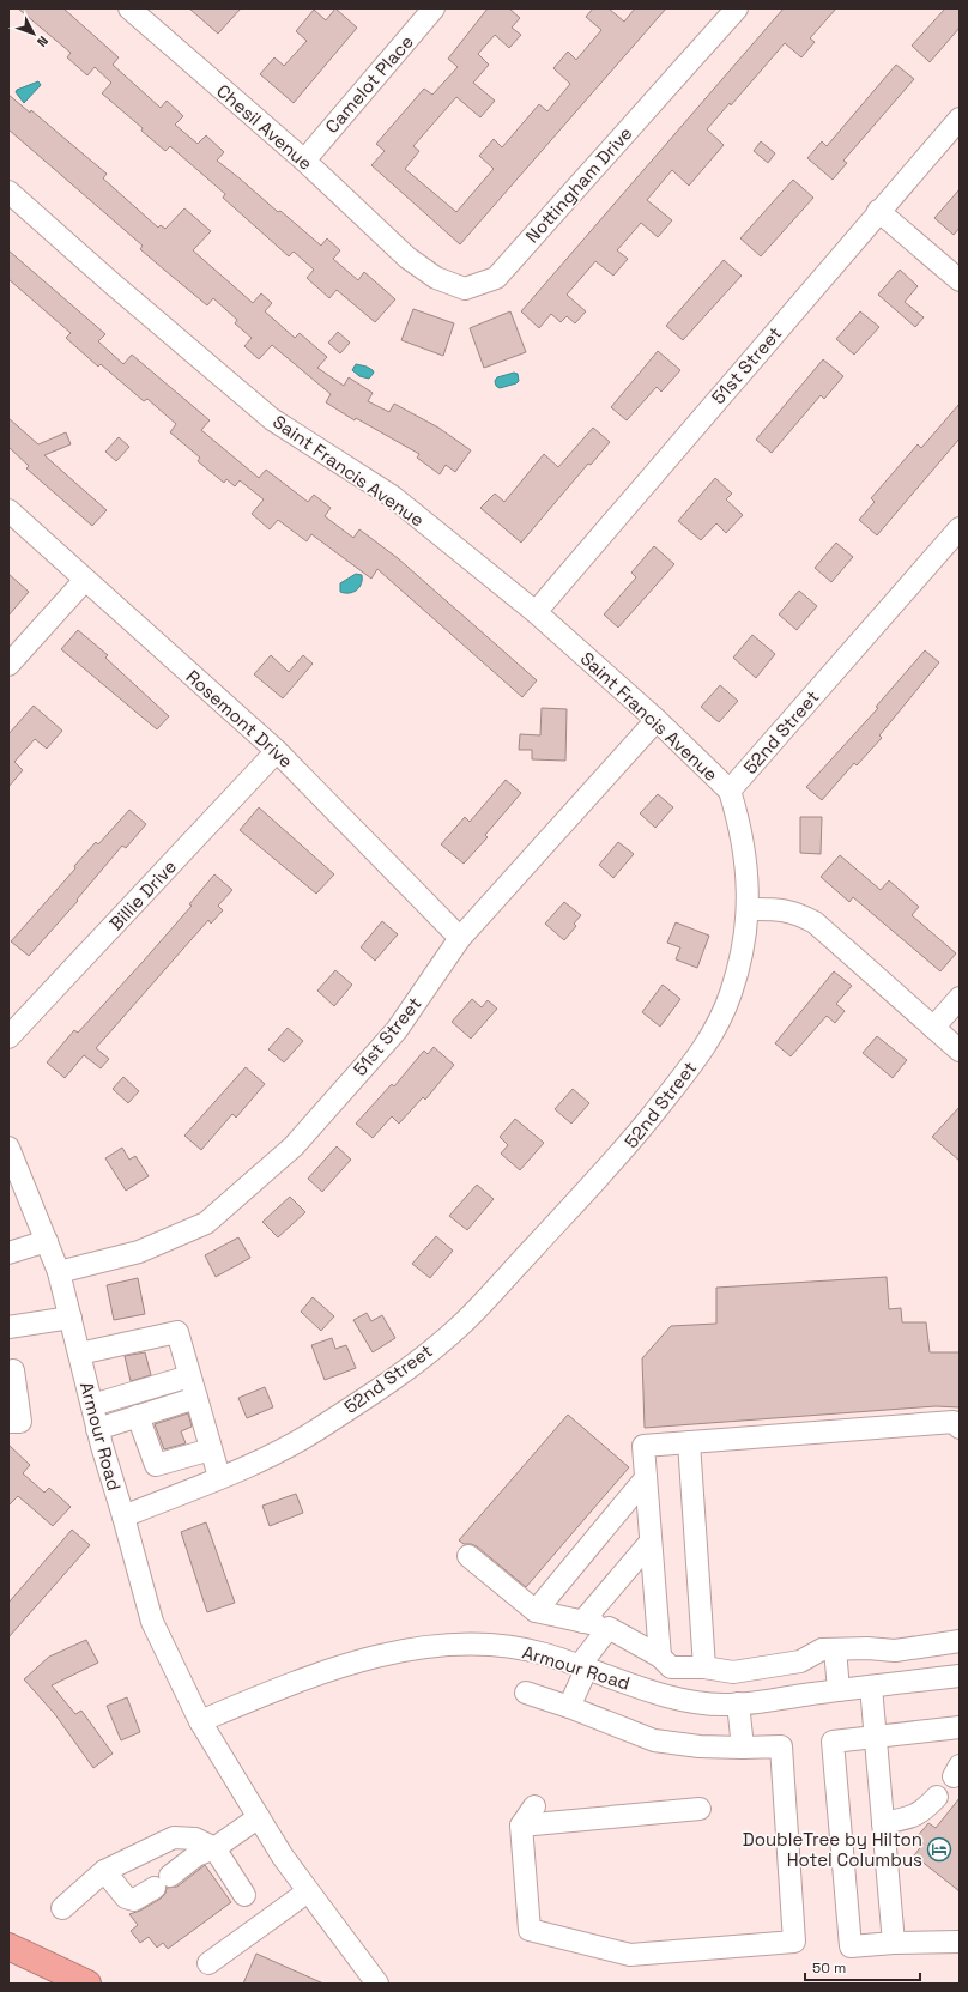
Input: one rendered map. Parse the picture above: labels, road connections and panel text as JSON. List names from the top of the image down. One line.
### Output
{"streets":{"street":["Camelot Place","Chesil Avenue","Nottingham Drive","51st Street","Saint Francis Avenue","Rosemont Drive","52nd Street","Billie Drive","Armour Road"]},"crossings":[["Camelot Place","Chesil Avenue"],["Chesil Avenue","Nottingham Drive"],["51st Street","Saint Francis Avenue"],["51st Street","Rosemont Drive"],["51st Street","Armour Road"],["Saint Francis Avenue","52nd Street"],["Rosemont Drive","Billie Drive"],["52nd Street","Armour Road"]],"places":{"hotel":["DoubleTree by Hilton Hotel Columbus"]},"scale_bar":"50 m","north":"bottom right"}
